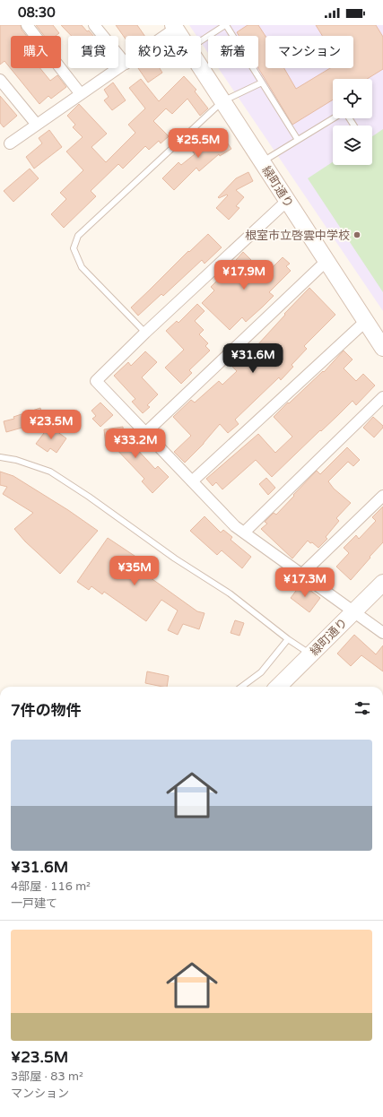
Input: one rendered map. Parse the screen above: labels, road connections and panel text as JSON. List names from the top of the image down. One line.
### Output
{"streets":{"street":["緑町通り"]},"places":["根室市立啓雲中学校"],"page":{"status":"08:30","chip":["購入","賃貸","絞り込み","新着","マンション"],"price":["¥25.5M","¥17.9M","¥31.6M","¥23.5M","¥33.2M","¥35M","¥17.3M"],"heading":"7件の物件","list":[{"name":"¥31.6M","note":"4部屋 · 116 m² · 一戸建て"},{"name":"¥23.5M","note":"3部屋 · 83 m² · マンション"}]}}
